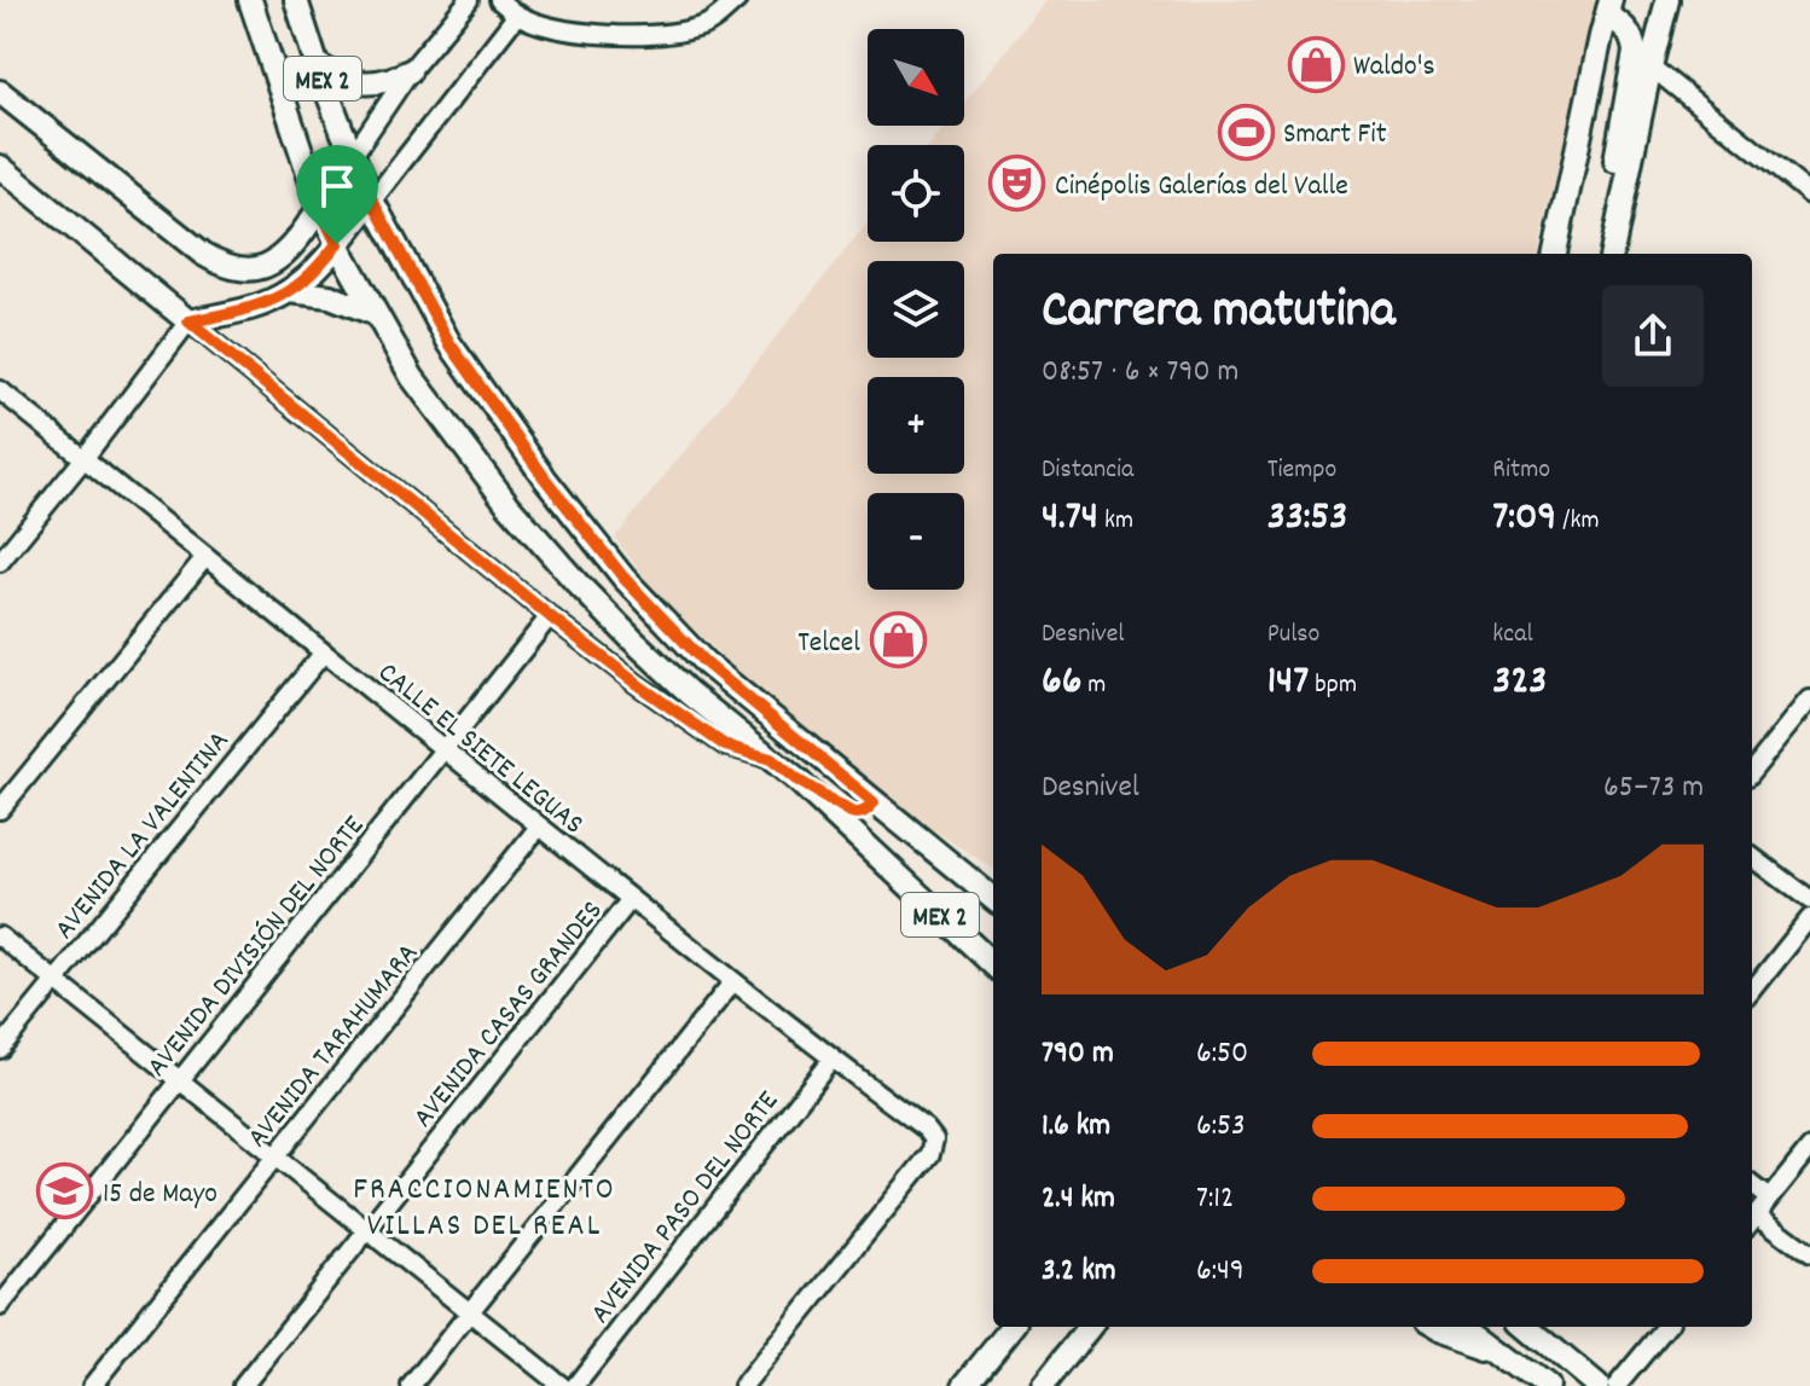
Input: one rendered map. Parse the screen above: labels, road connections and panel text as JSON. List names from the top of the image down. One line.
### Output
{"streets":{"main road":["MEX 2"],"street":["CALLE EL SIETE LEGUAS","AVENIDA LA VALENTINA","AVENIDA DIVISIÓN DEL NORTE","AVENIDA CASAS GRANDES","AVENIDA TARAHUMARA","AVENIDA PASO DEL NORTE"]},"crossings":[["CALLE EL SIETE LEGUAS","AVENIDA LA VALENTINA"],["CALLE EL SIETE LEGUAS","AVENIDA DIVISIÓN DEL NORTE"],["CALLE EL SIETE LEGUAS","AVENIDA CASAS GRANDES"],["CALLE EL SIETE LEGUAS","AVENIDA TARAHUMARA"],["CALLE EL SIETE LEGUAS","AVENIDA PASO DEL NORTE"]],"districts":["FRACCIONAMIENTO VILLAS DEL REAL"],"places":{"shop":["Waldo's","Telcel"],"sports":["Smart Fit"],"theatre":["Cinépolis Galerías del Valle"],"school or university":["15 de Mayo"]},"north":"bottom right","page":{"map_buttons":["+","−"],"heading":["Carrera matutina","08:57 · 6 × 790 m"],"stats":[["Distancia","4.74 km"],["Tiempo","33:53"],["Ritmo","7:09 /km"],["Desnivel","66 m"],["Pulso","147 bpm"],["kcal","323"]],"chart":["Desnivel","65–73 m"],"list":[{"name":"790 m","note":"6:50"},{"name":"1.6 km","note":"6:53"},{"name":"2.4 km","note":"7:12"},{"name":"3.2 km","note":"6:49"}]}}
